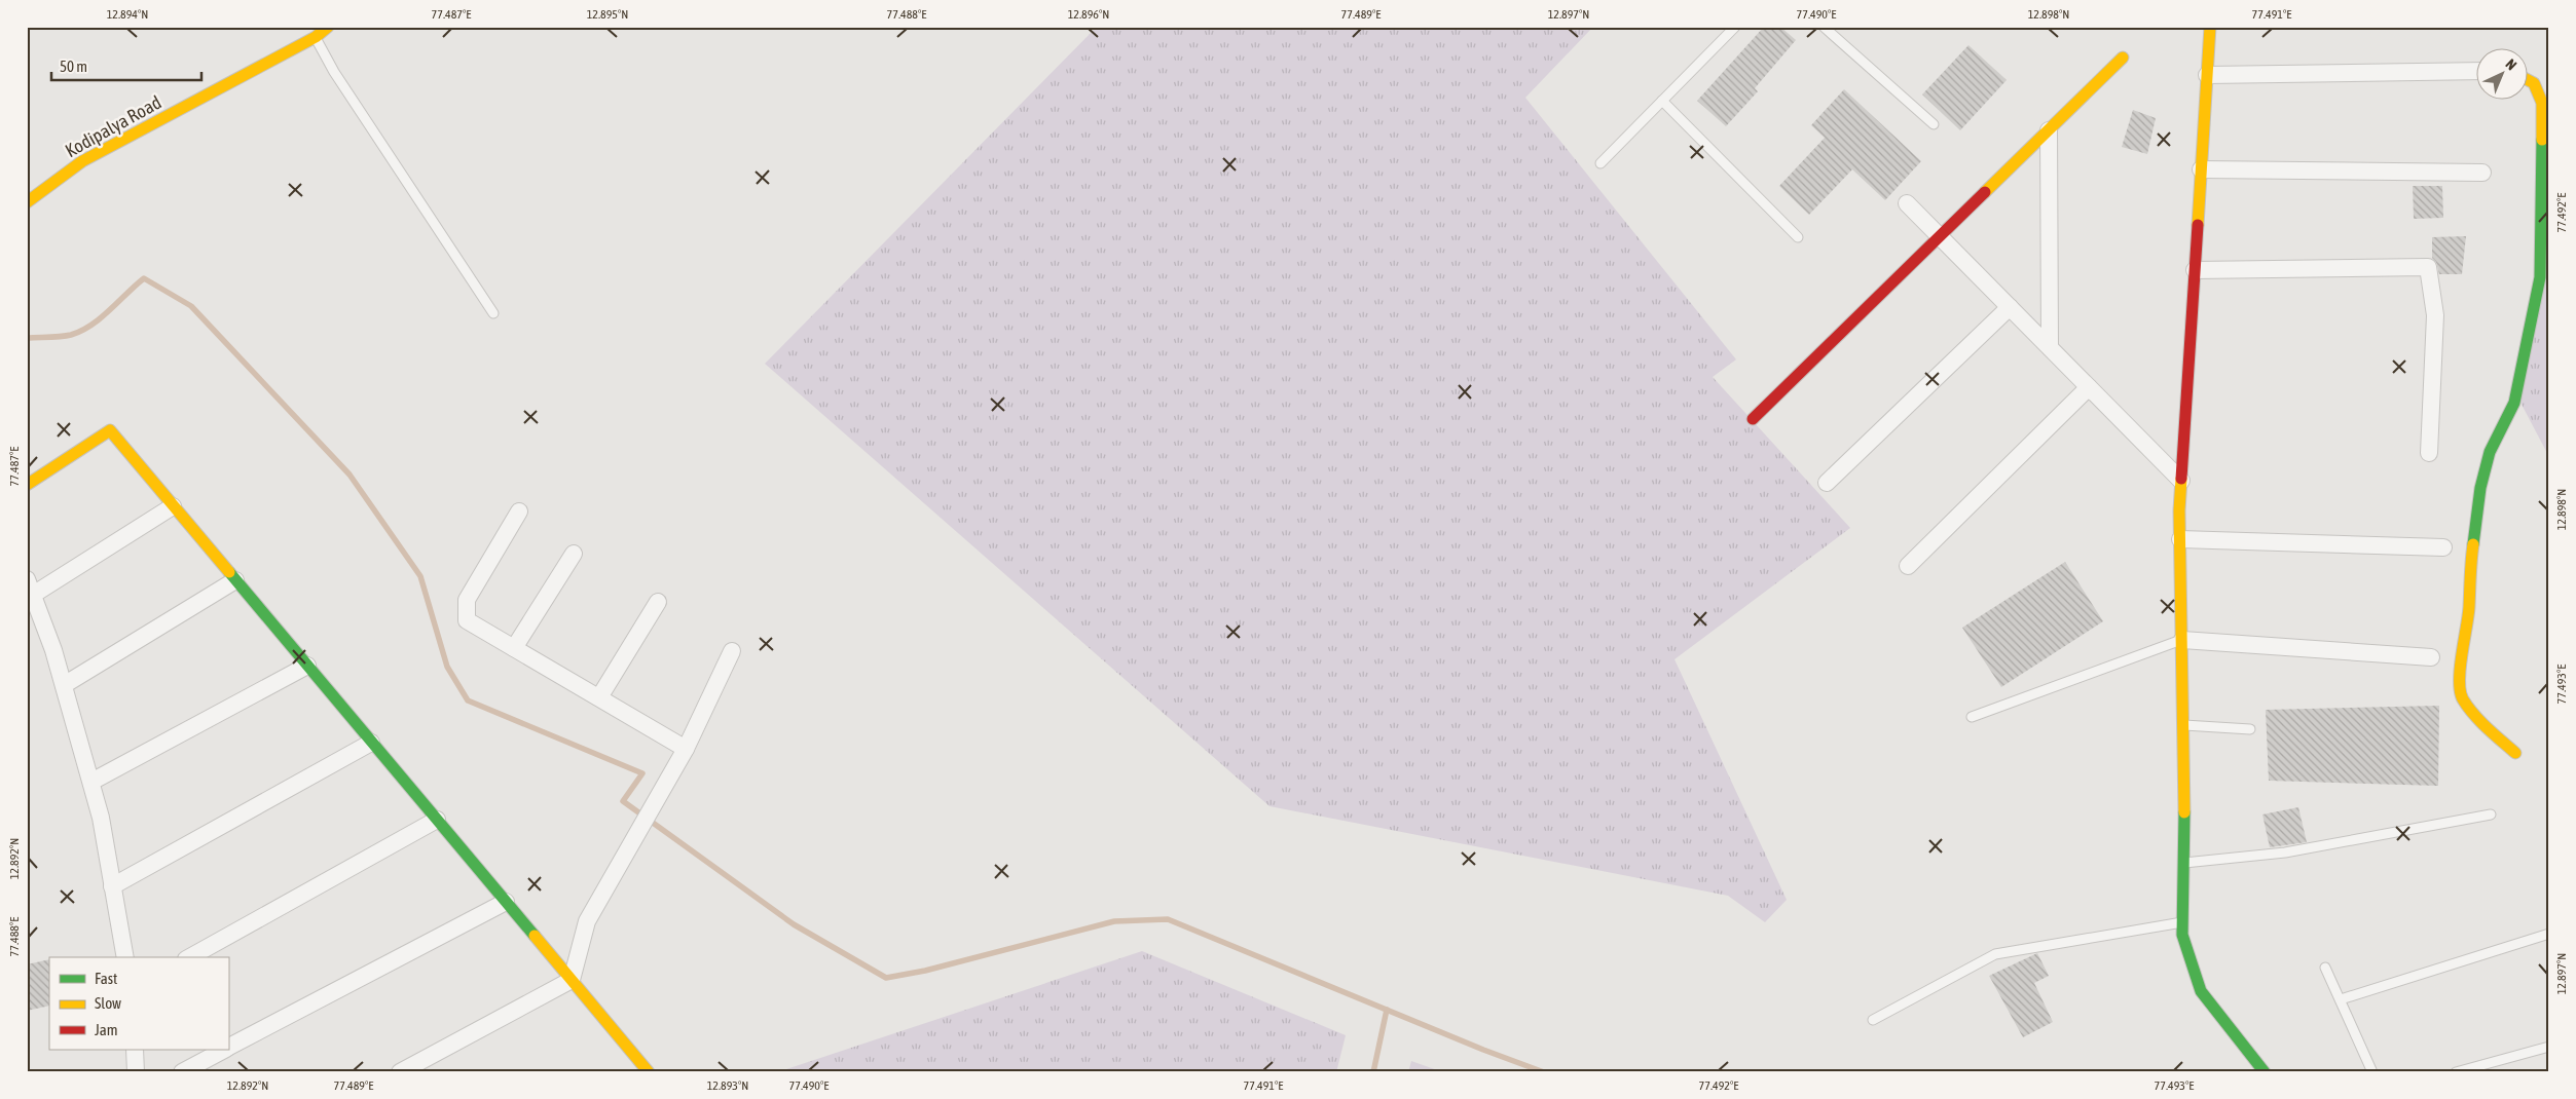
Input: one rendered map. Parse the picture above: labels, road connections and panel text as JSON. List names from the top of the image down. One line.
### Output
{"streets":{"street":["Kodipalya Road"]},"legend":["Fast","Slow","Jam"],"scale_bar":"50 m","north":"top right","coordinates":["12.894°N","77.487°E","12.895°N","77.488°E","12.896°N","77.489°E","12.897°N","77.490°E","12.898°N","77.491°E","77.492°E","77.493°E","12.892°N","12.893°N"]}
